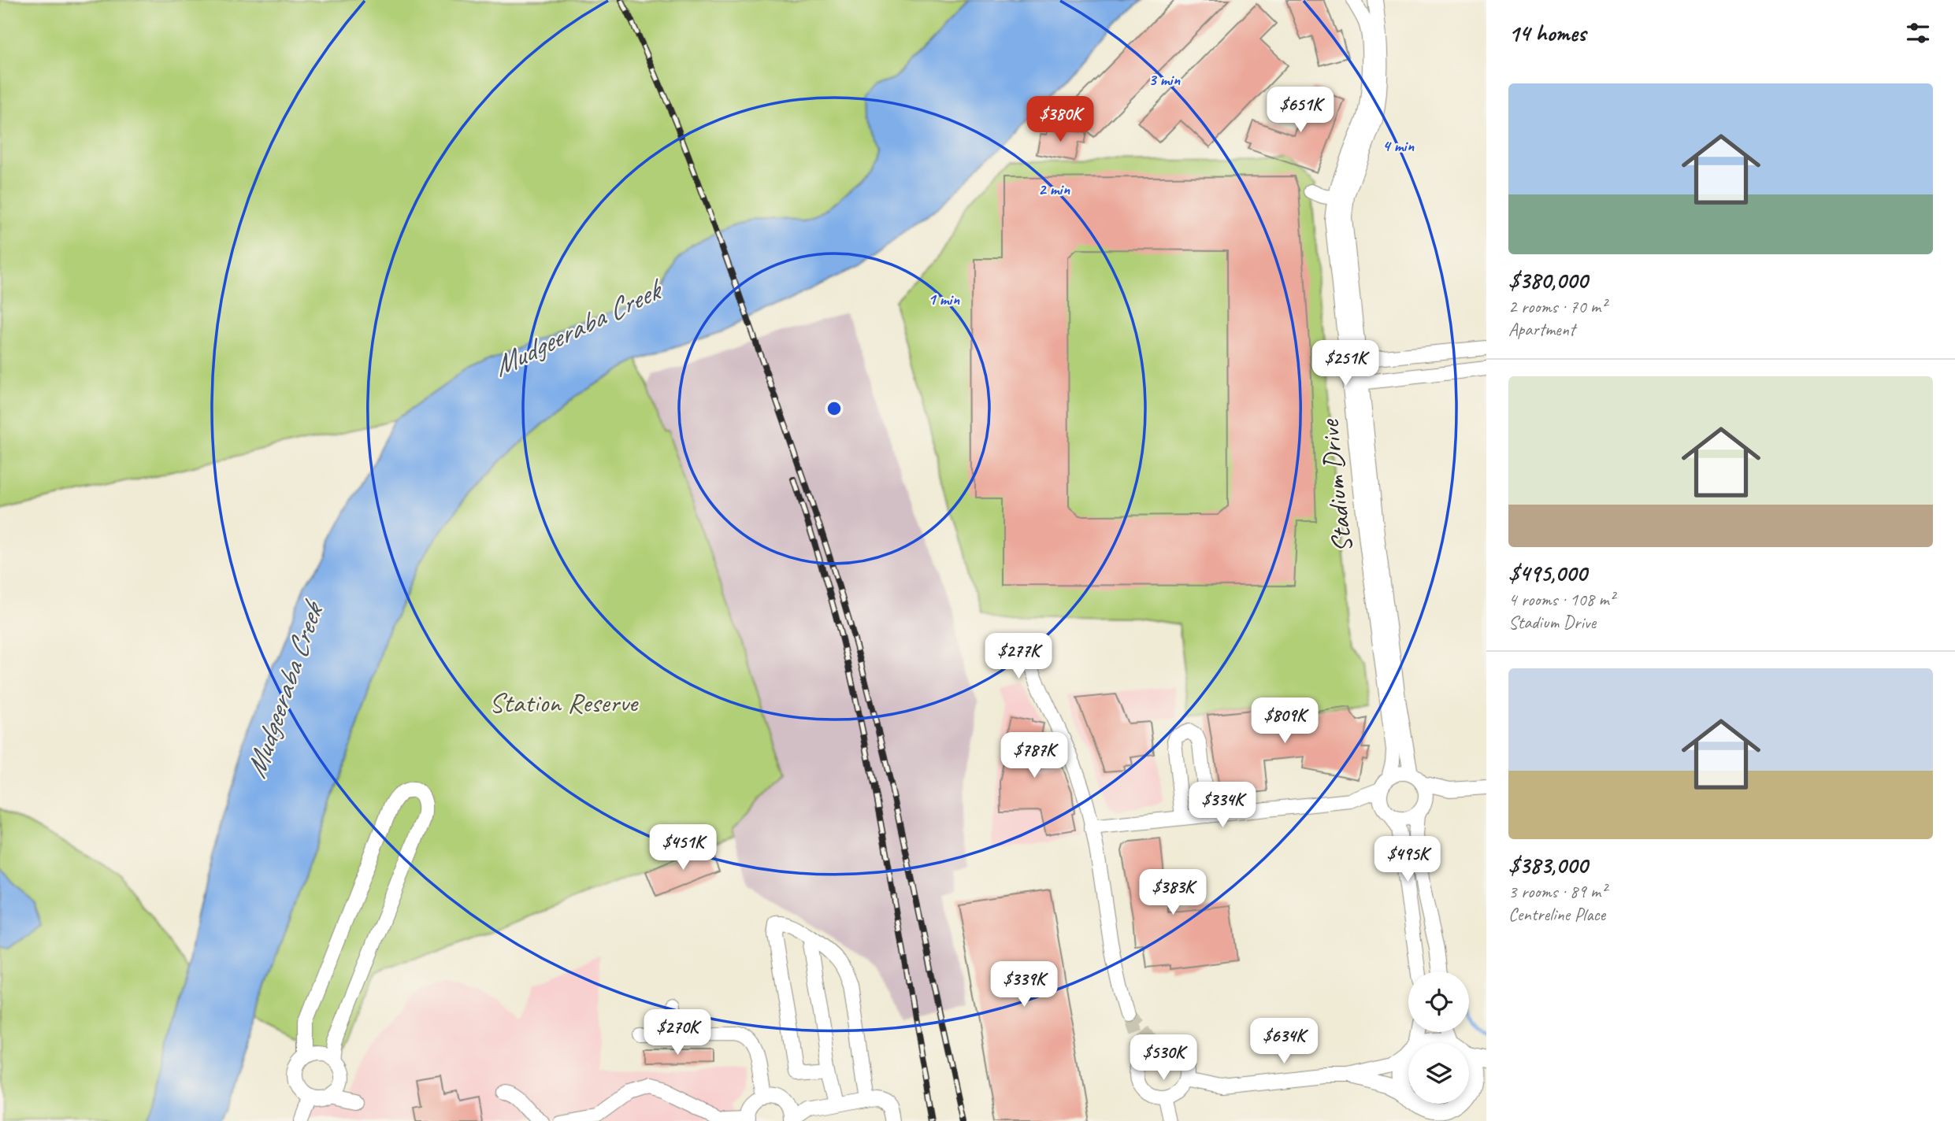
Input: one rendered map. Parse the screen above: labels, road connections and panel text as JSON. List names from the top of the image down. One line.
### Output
{"streets":{"street":["Stadium Drive"]},"water":["Mudgeeraba Creek"],"parks":["Station Reserve"],"page":{"heading":"14 homes","list":[{"name":"$380,000","note":"2 rooms · 70 m² · Apartment"},{"name":"$495,000","note":"4 rooms · 108 m² · Stadium Drive"},{"name":"$383,000","note":"3 rooms · 89 m² · Centreline Place"}],"price":["$651K","$380K","$251K","$277K","$809K","$787K","$334K","$451K","$495K","$383K","$339K","$270K","$634K","$530K"]},"rings":["3 min","4 min","2 min","1 min"]}
